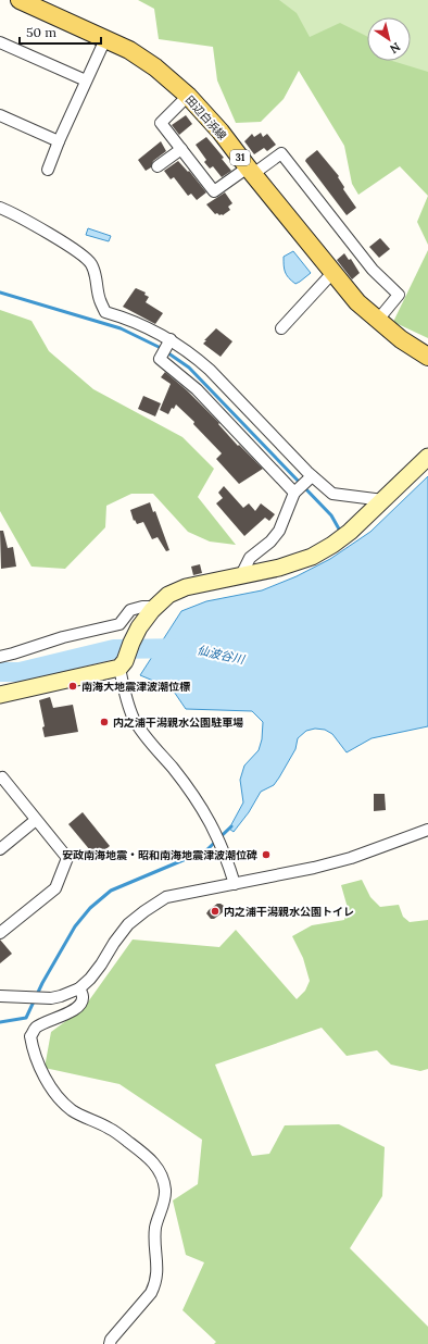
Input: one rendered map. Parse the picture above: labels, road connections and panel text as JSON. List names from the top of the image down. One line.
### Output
{"streets":{"main road":["田辺白浜線","31"]},"water":["仙波谷川"],"places":["南海大地震津波潮位標","内之浦干潟親水公園駐車場","安政南海地震・昭和南海地震津波潮位碑","内之浦干潟親水公園トイレ"],"scale_bar":"50 m","north":"bottom right"}
